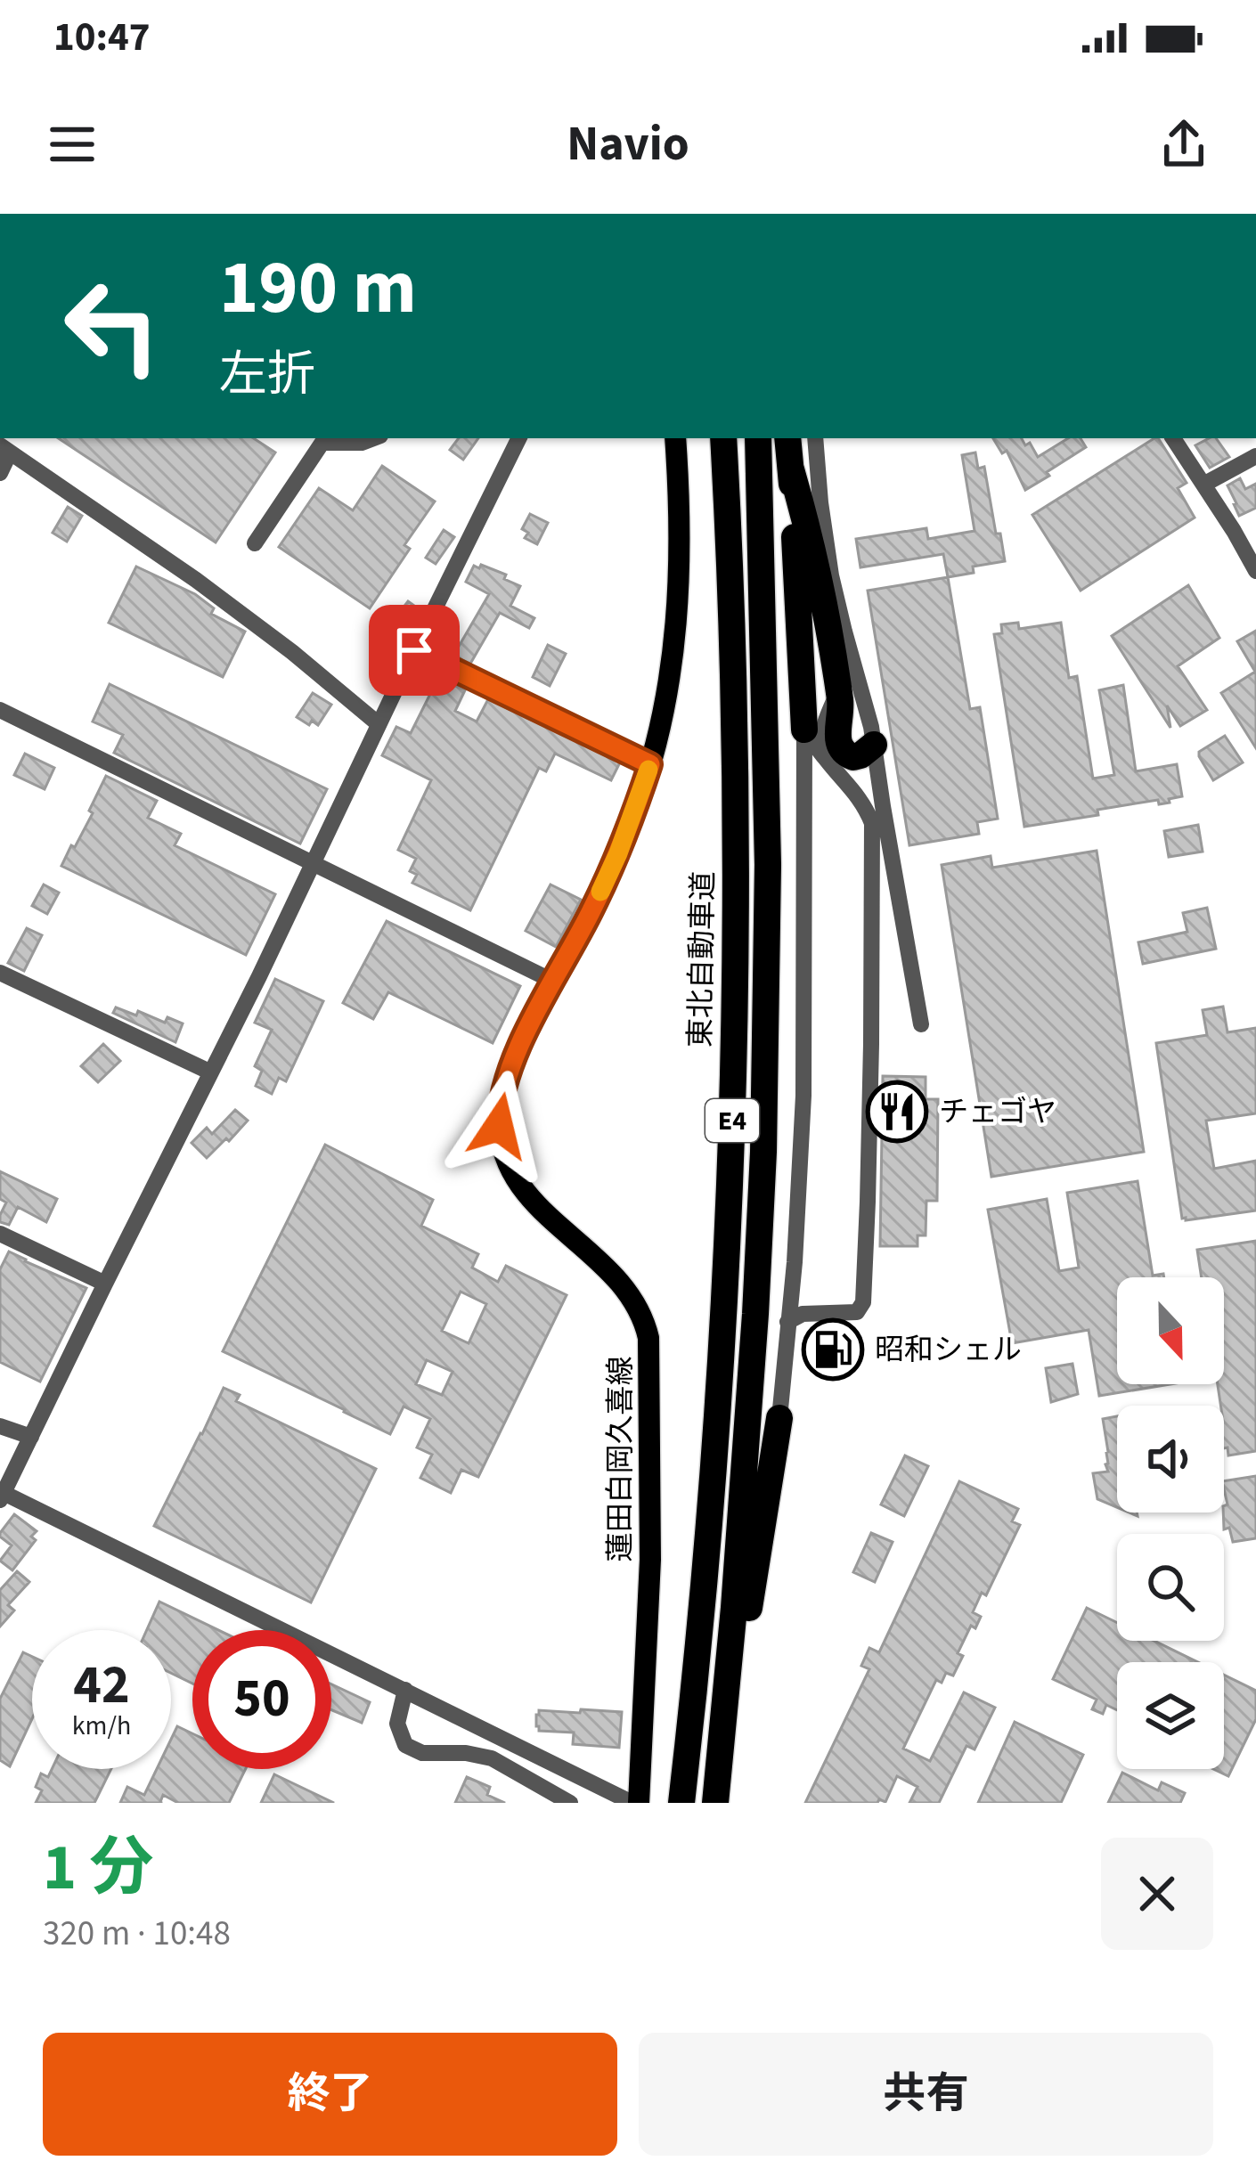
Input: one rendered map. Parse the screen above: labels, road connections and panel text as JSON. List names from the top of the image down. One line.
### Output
{"streets":{"highway":["東北自動車道","E4"],"main road":["蓮田白岡久喜線"]},"places":{"restaurant":["チェゴヤ"],"fuel station":["昭和シェル"]},"north":"bottom","page":{"status":"10:47","header":"Navio","turn":["190 m","左折"],"speed":"42 km/h","limit":"50","heading":["1 分","320 m · 10:48"],"buttons":["終了","共有"]}}
